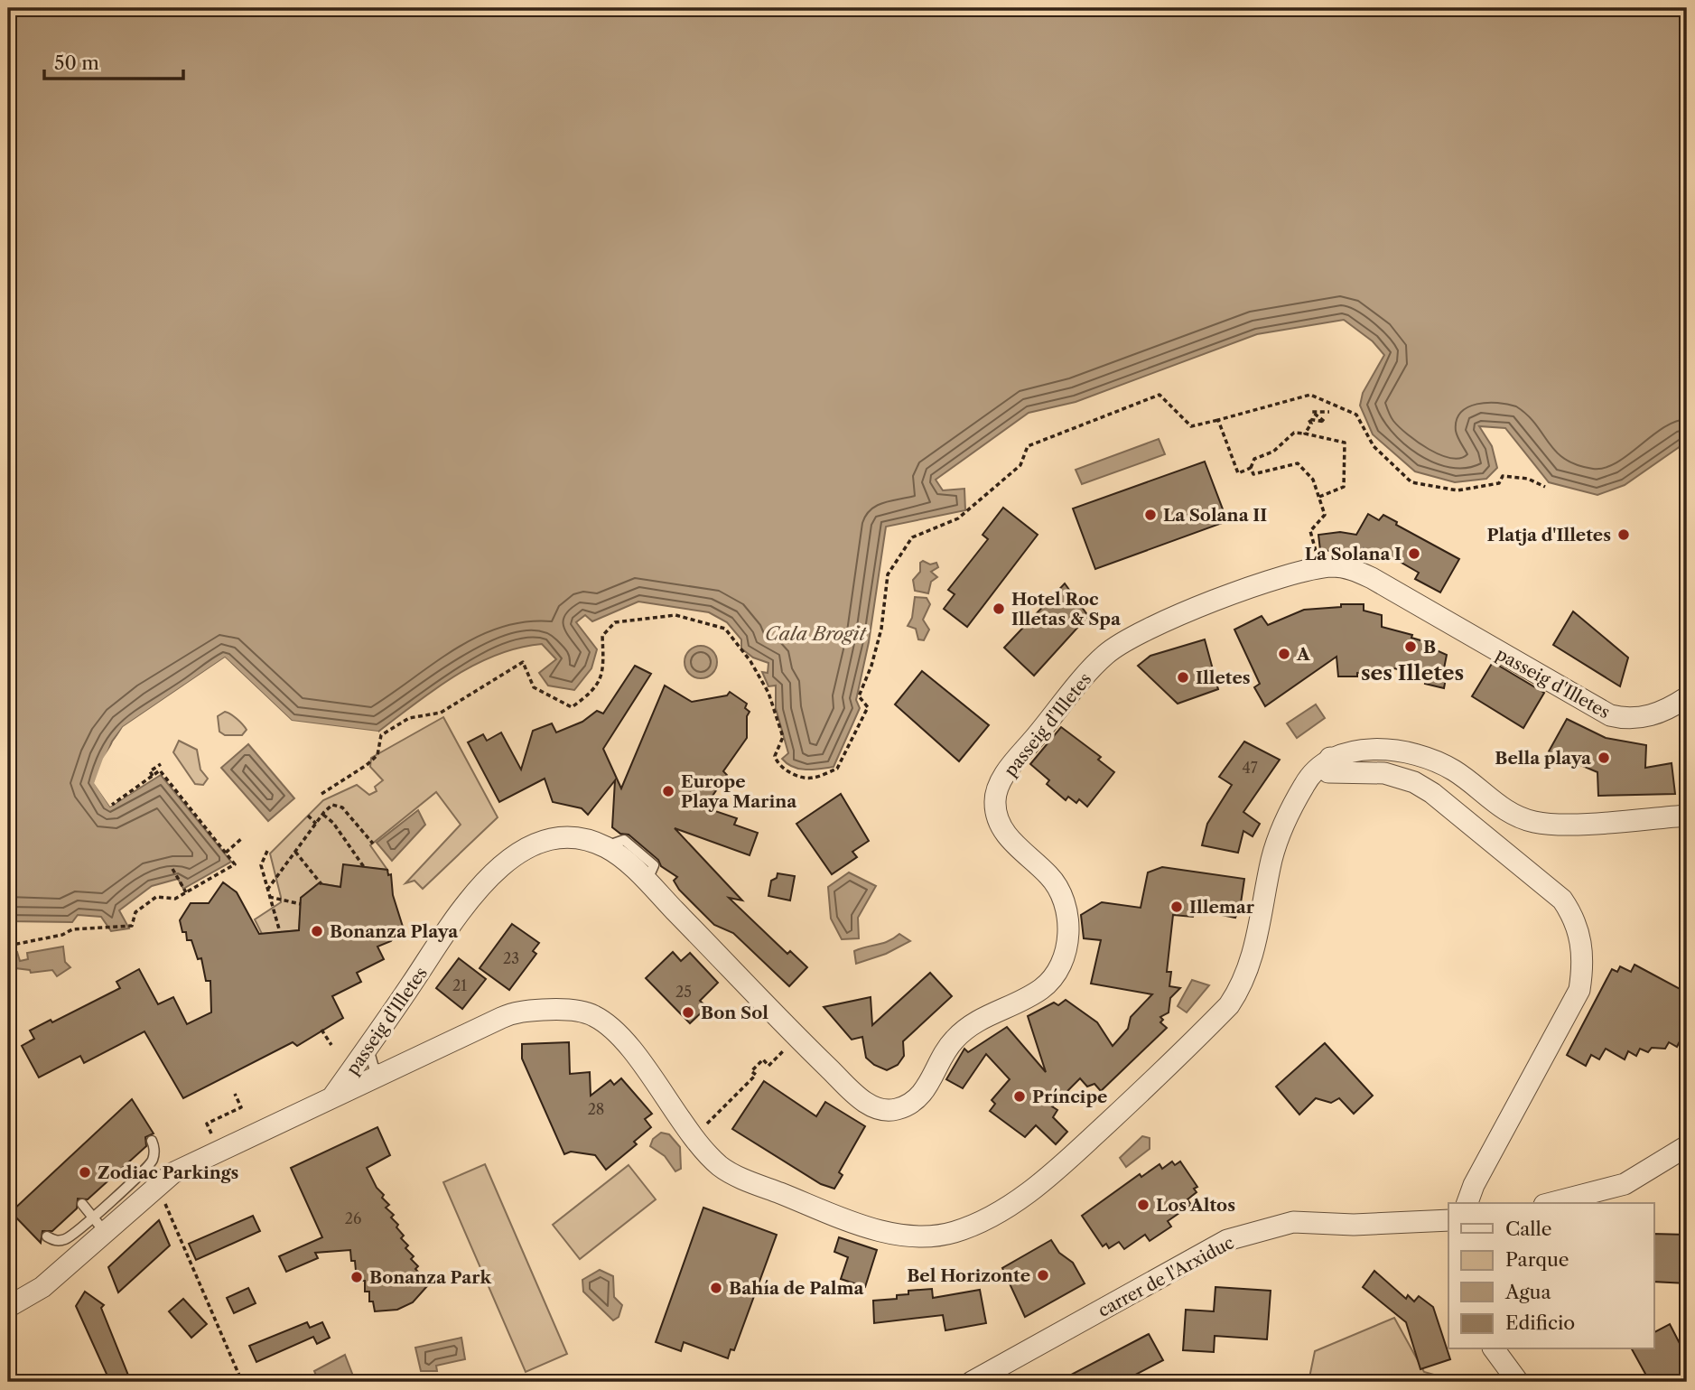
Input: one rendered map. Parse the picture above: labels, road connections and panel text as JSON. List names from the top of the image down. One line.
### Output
{"streets":{"street":["passeig d'Illetes","carrer de l'Arxiduc"]},"districts":["ses Illetes"],"water":["Cala Brogit"],"places":["La Solana II","Platja d'Illetes","La Solana I","Hotel Roc Illetas & Spa","B","A","Illetes","Bella playa","Europe Playa Marina","Illemar","Bonanza Playa","Bon Sol","Príncipe","Zodiac Parkings","Los Altos","Bel Horizonte","Bonanza Park","Bahía de Palma"],"house_numbers":["47","23","21","25","28","26"],"legend":["Calle","Parque","Agua","Edificio"],"scale_bar":"50 m"}
